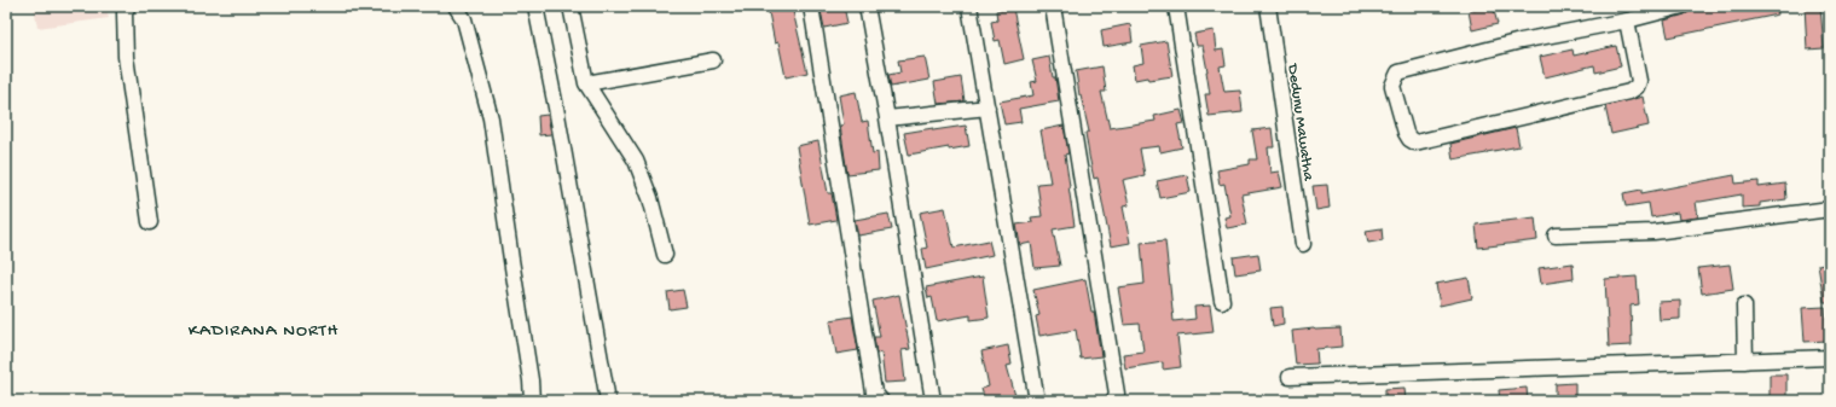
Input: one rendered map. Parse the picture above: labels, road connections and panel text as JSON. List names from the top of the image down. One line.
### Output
{"streets":{"street":["Dedunu Mawatha"]},"districts":["KADIRANA NORTH"]}
